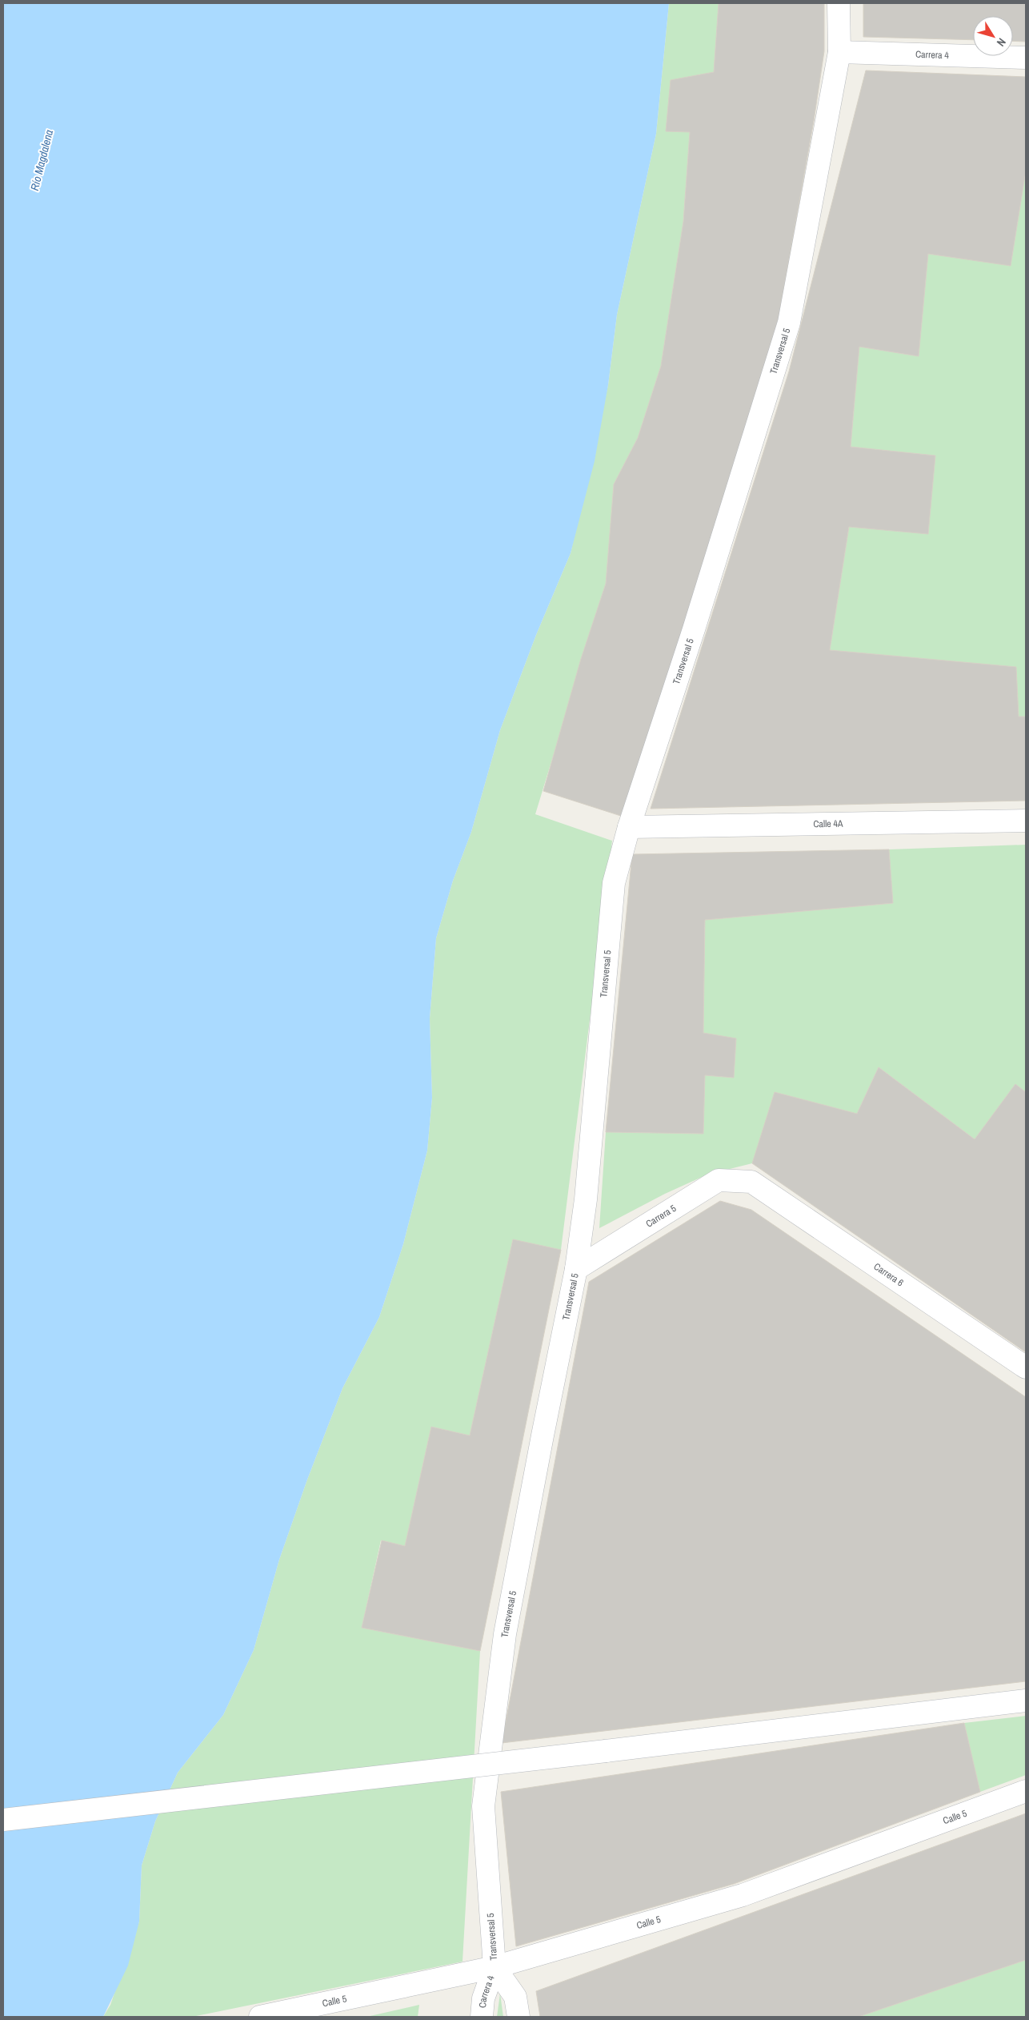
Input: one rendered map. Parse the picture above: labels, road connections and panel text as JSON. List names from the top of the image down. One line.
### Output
{"streets":{"street":["Carrera 4","Transversal 5","Calle 4A","Carrera 5","Carrera 6","Calle 5"]},"crossings":[["Carrera 4","Transversal 5"],["Carrera 4","Calle 5"],["Transversal 5","Calle 4A"],["Transversal 5","Carrera 5"],["Transversal 5","Calle 5"],["Carrera 5","Carrera 6"]],"water":["Río Magdalena"],"north":"bottom right"}
